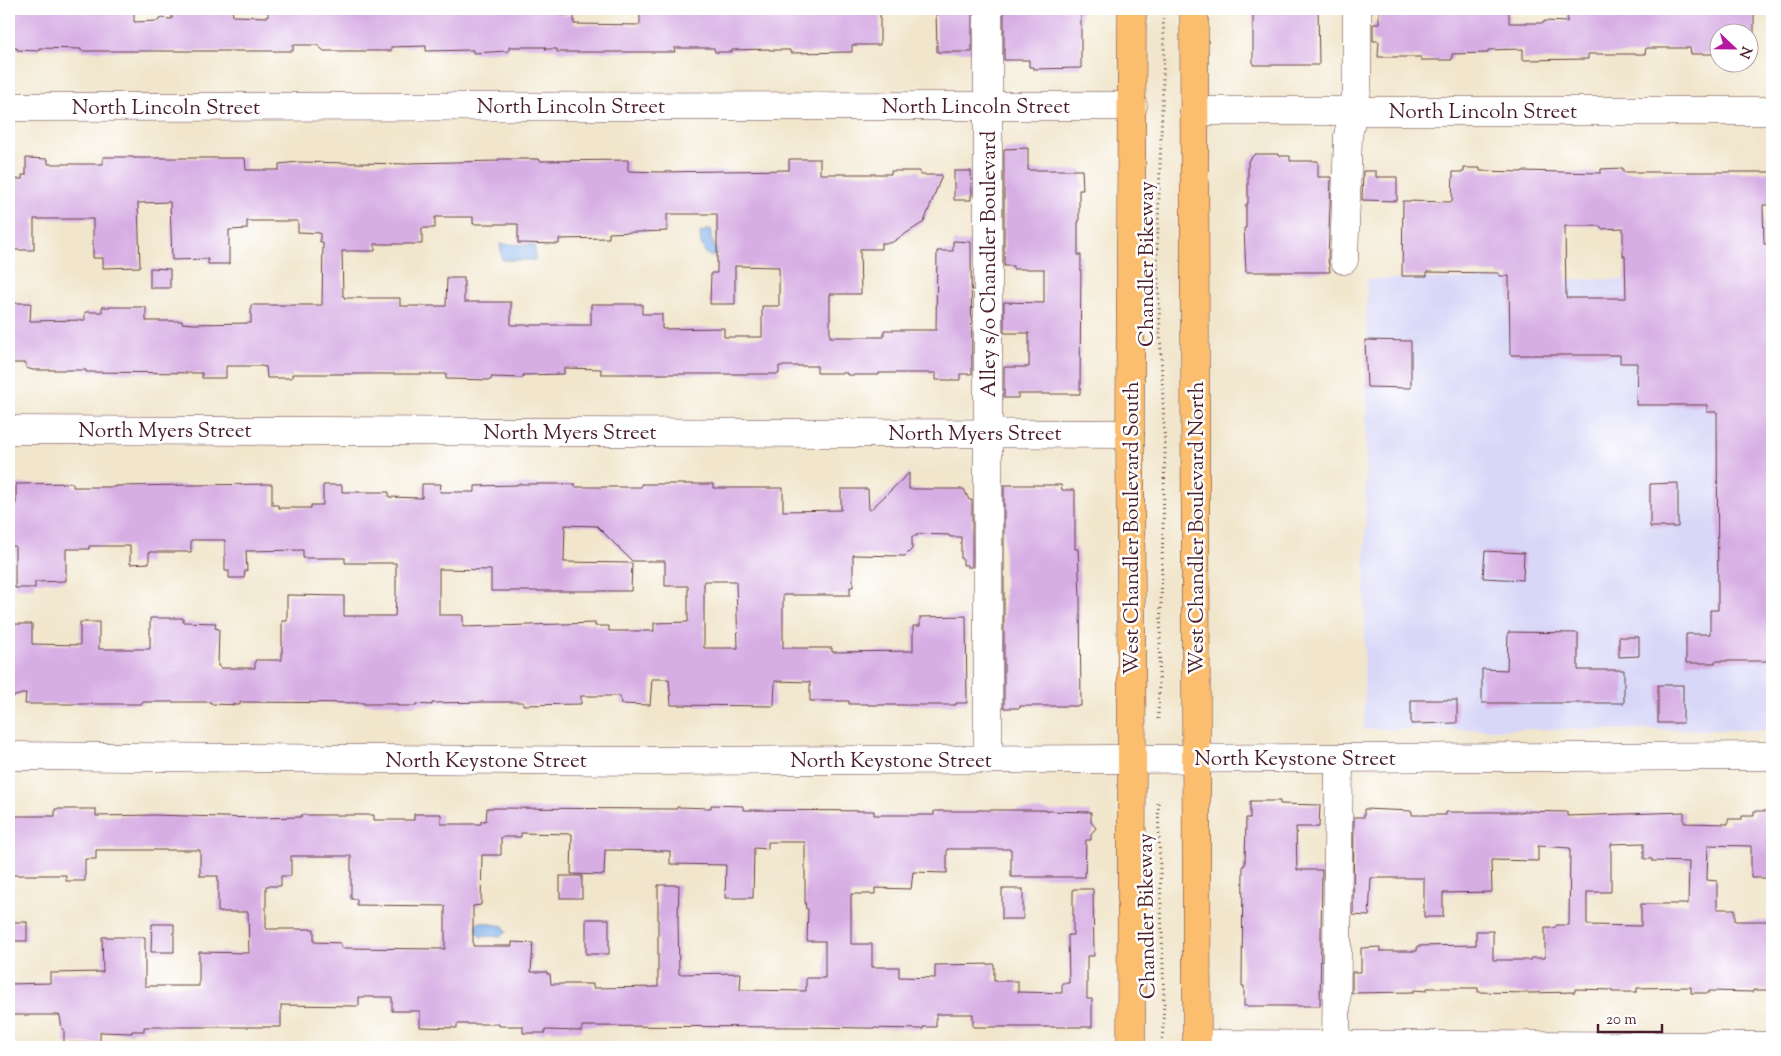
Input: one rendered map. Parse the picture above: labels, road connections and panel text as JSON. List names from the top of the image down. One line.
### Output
{"streets":{"main road":["West Chandler Boulevard South","West Chandler Boulevard North"],"street":["North Lincoln Street","Alley s/o Chandler Boulevard","North Myers Street","North Keystone Street"],"path":["Chandler Bikeway"]},"crossings":[["North Lincoln Street","Alley s/o Chandler Boulevard"],["North Lincoln Street","West Chandler Boulevard South"],["North Lincoln Street","West Chandler Boulevard North"],["Alley s/o Chandler Boulevard","North Myers Street"],["Alley s/o Chandler Boulevard","North Keystone Street"],["North Myers Street","West Chandler Boulevard South"],["West Chandler Boulevard South","North Keystone Street"],["West Chandler Boulevard North","North Keystone Street"]],"scale_bar":"20 m","north":"right"}
